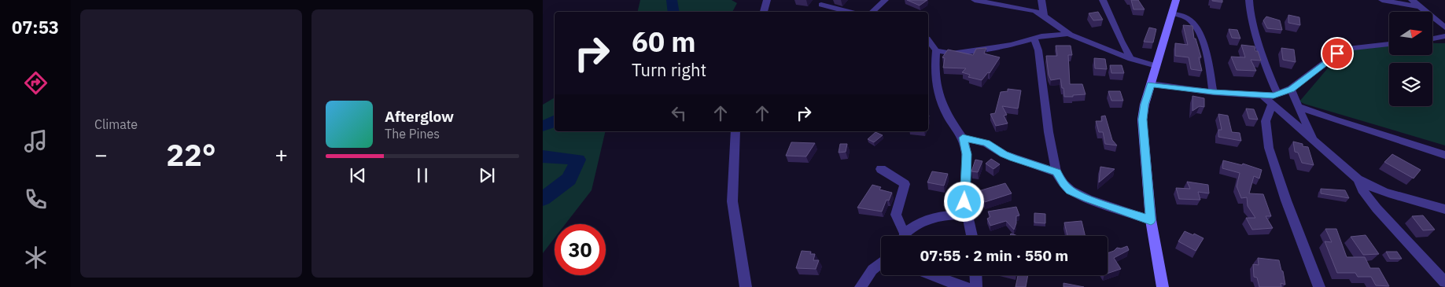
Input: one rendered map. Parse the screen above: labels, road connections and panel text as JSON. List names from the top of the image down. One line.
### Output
{"north":"right","page":{"tabs":"07:53","tile":"Climate","turn":["60 m","Turn right"],"song":["Afterglow","The Pines"],"heat":["−","22°","+"],"limit":"30","trip":"07:55 · 2 min · 550 m"}}
